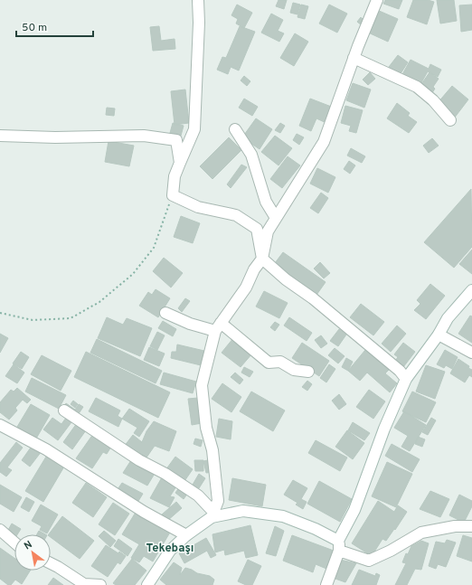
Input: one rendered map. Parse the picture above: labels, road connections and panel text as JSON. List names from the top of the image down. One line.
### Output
{"districts":["Tekebaşı"],"scale_bar":"50 m","north":"top left"}
